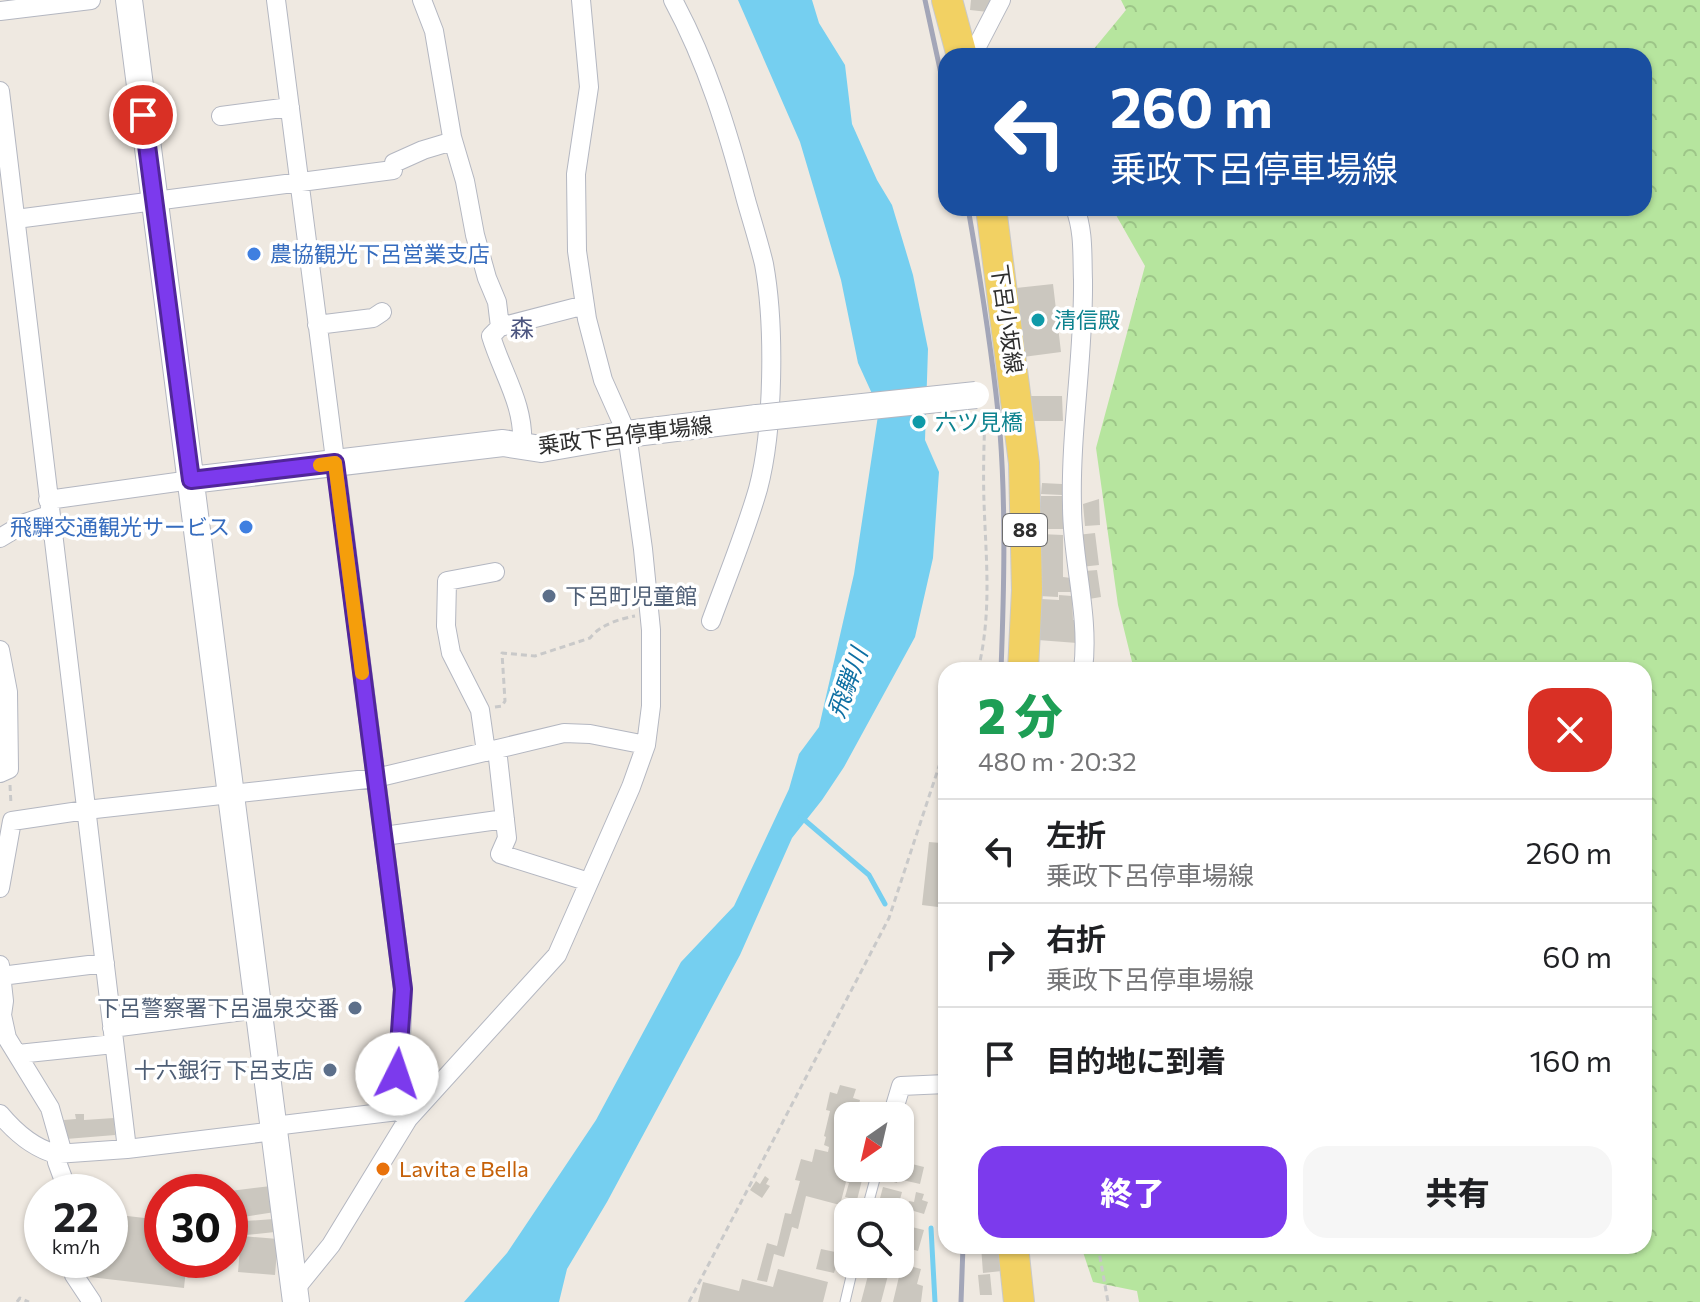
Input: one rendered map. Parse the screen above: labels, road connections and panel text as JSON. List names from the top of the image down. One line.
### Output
{"streets":{"main road":["下呂小坂線","乗政下呂停車場線","88"]},"crossings":[["下呂小坂線","乗政下呂停車場線"]],"districts":["森"],"water":["飛騨川"],"places":["農協観光下呂営業支店","清信殿","六ツ見橋","飛騨交通観光サービス","下呂町児童館","下呂警察署下呂温泉交番","十六銀行 下呂支店","Lavita e Bella"],"north":"bottom left","page":{"turn":["260 m","乗政下呂停車場線"],"heading":["2 分","480 m · 20:32"],"list":[{"name":"左折","note":"乗政下呂停車場線","value":"260 m"},{"name":"右折","note":"乗政下呂停車場線","value":"60 m"},{"name":"目的地に到着","value":"160 m"}],"buttons":["終了","共有"],"speed":"22 km/h","limit":"30"}}
